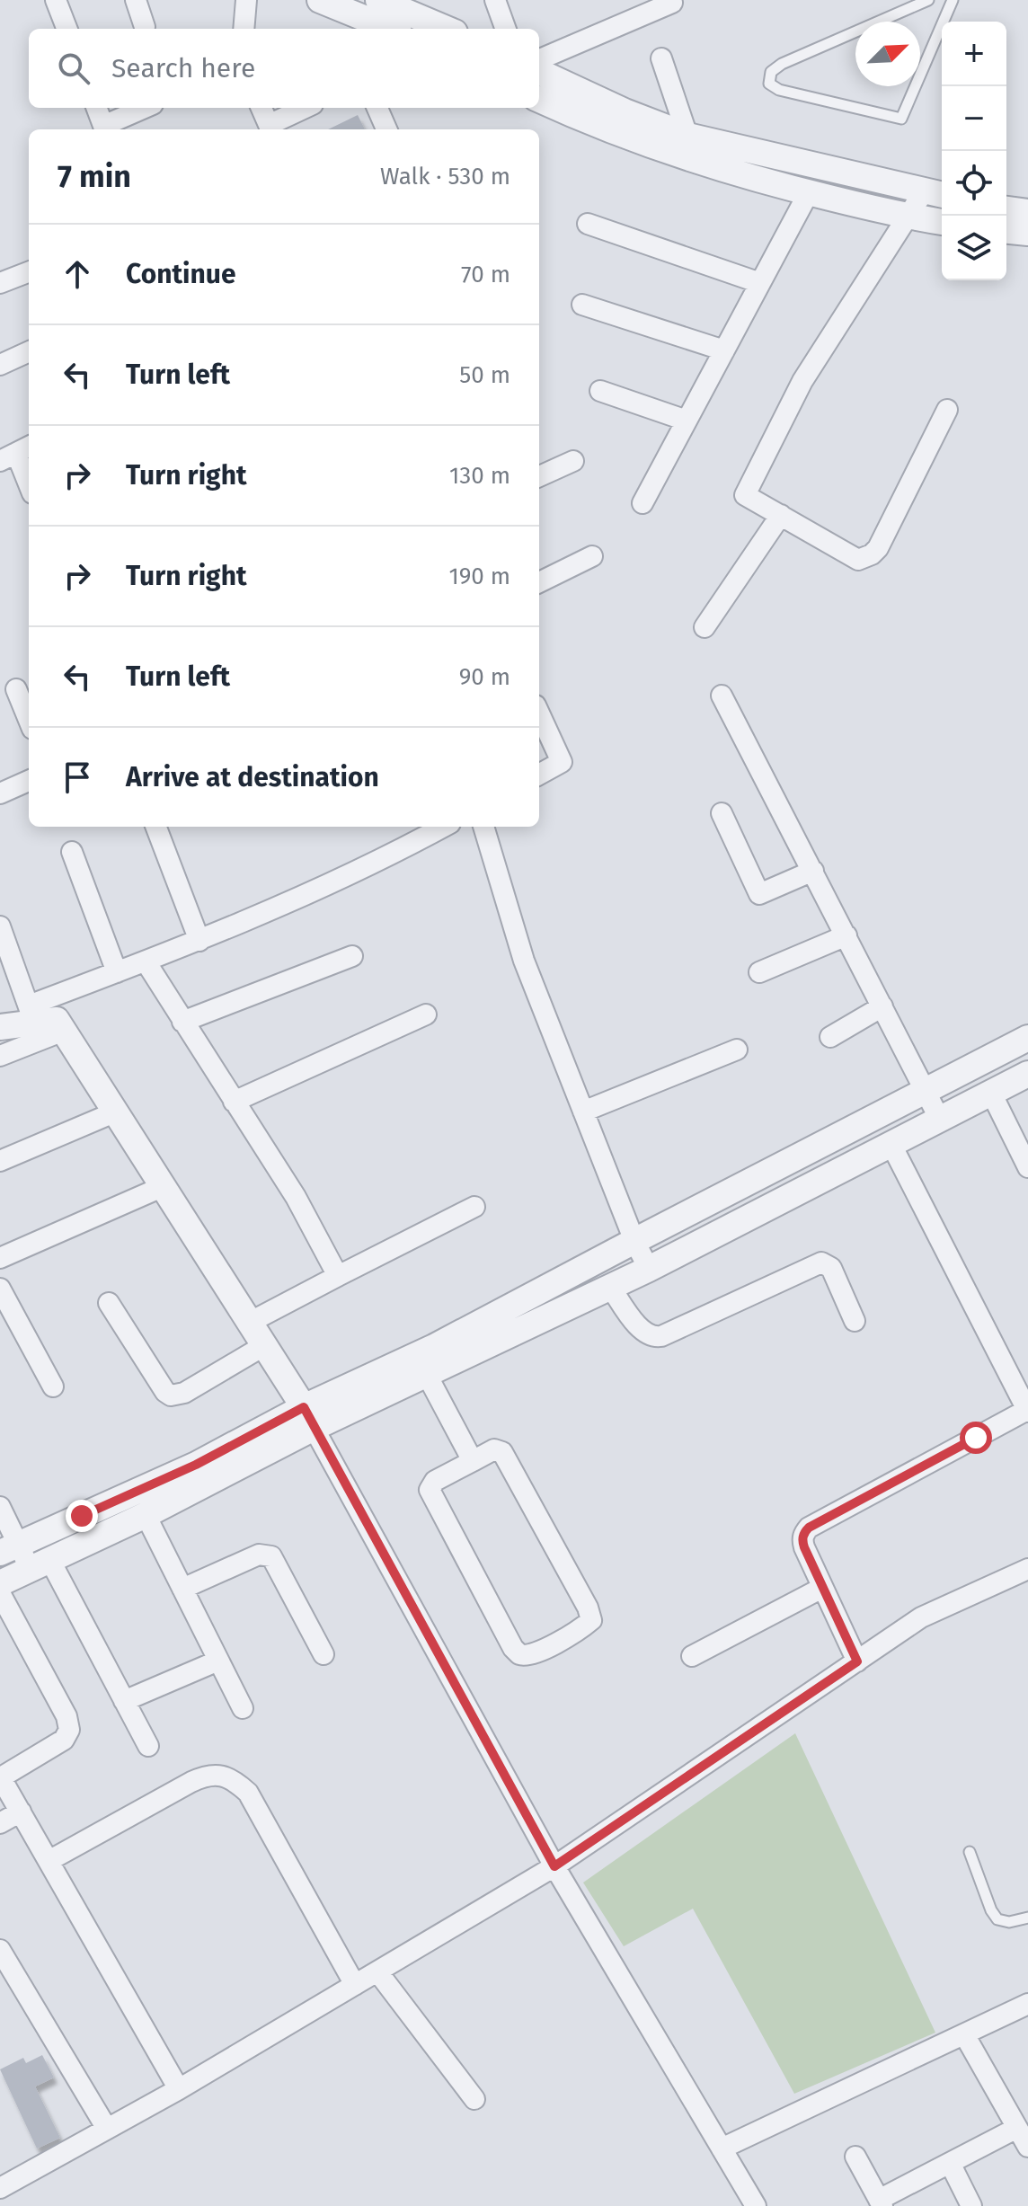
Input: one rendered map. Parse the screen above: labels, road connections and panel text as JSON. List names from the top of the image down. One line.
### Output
{"north":"top right","page":{"map_buttons":["+","−"],"search":"Search here","heading":["7 min","Walk · 530 m"],"list":[["Continue","70 m"],["Turn left","50 m"],["Turn right","130 m"],["Turn right","190 m"],["Turn left","90 m"],"Arrive at destination"]}}
